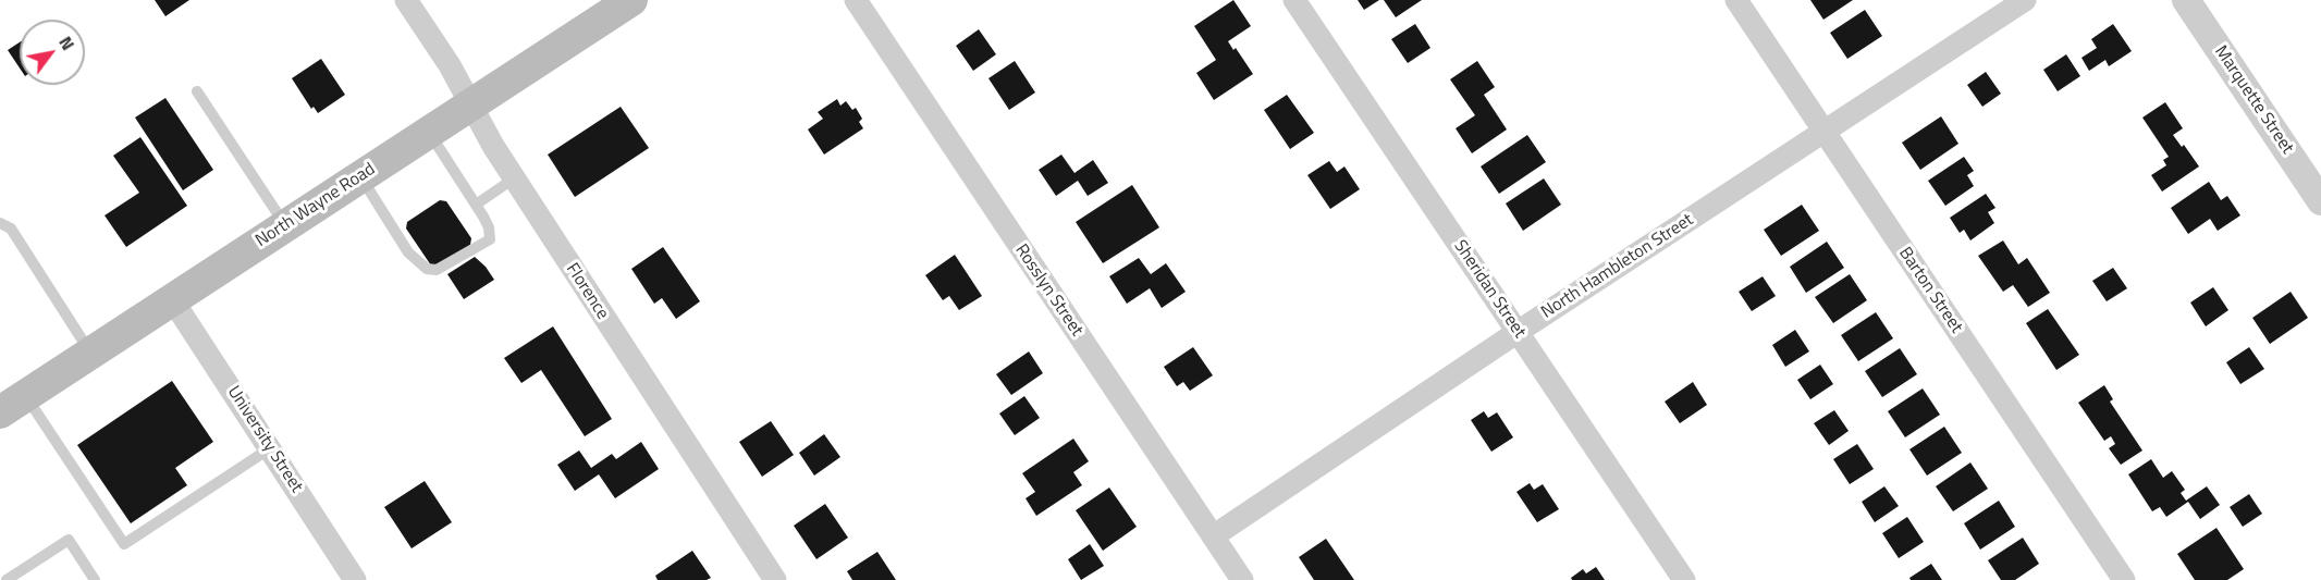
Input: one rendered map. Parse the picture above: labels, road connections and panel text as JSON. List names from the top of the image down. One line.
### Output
{"streets":{"main road":["North Wayne Road"],"street":["Marquette Street","North Hambleton Street","Sheridan Street","Rosslyn Street","Barton Street","Florence","University Street"]},"crossings":[["North Wayne Road","Florence"],["North Wayne Road","University Street"],["North Hambleton Street","Sheridan Street"],["North Hambleton Street","Rosslyn Street"],["North Hambleton Street","Barton Street"]],"north":"top right"}
